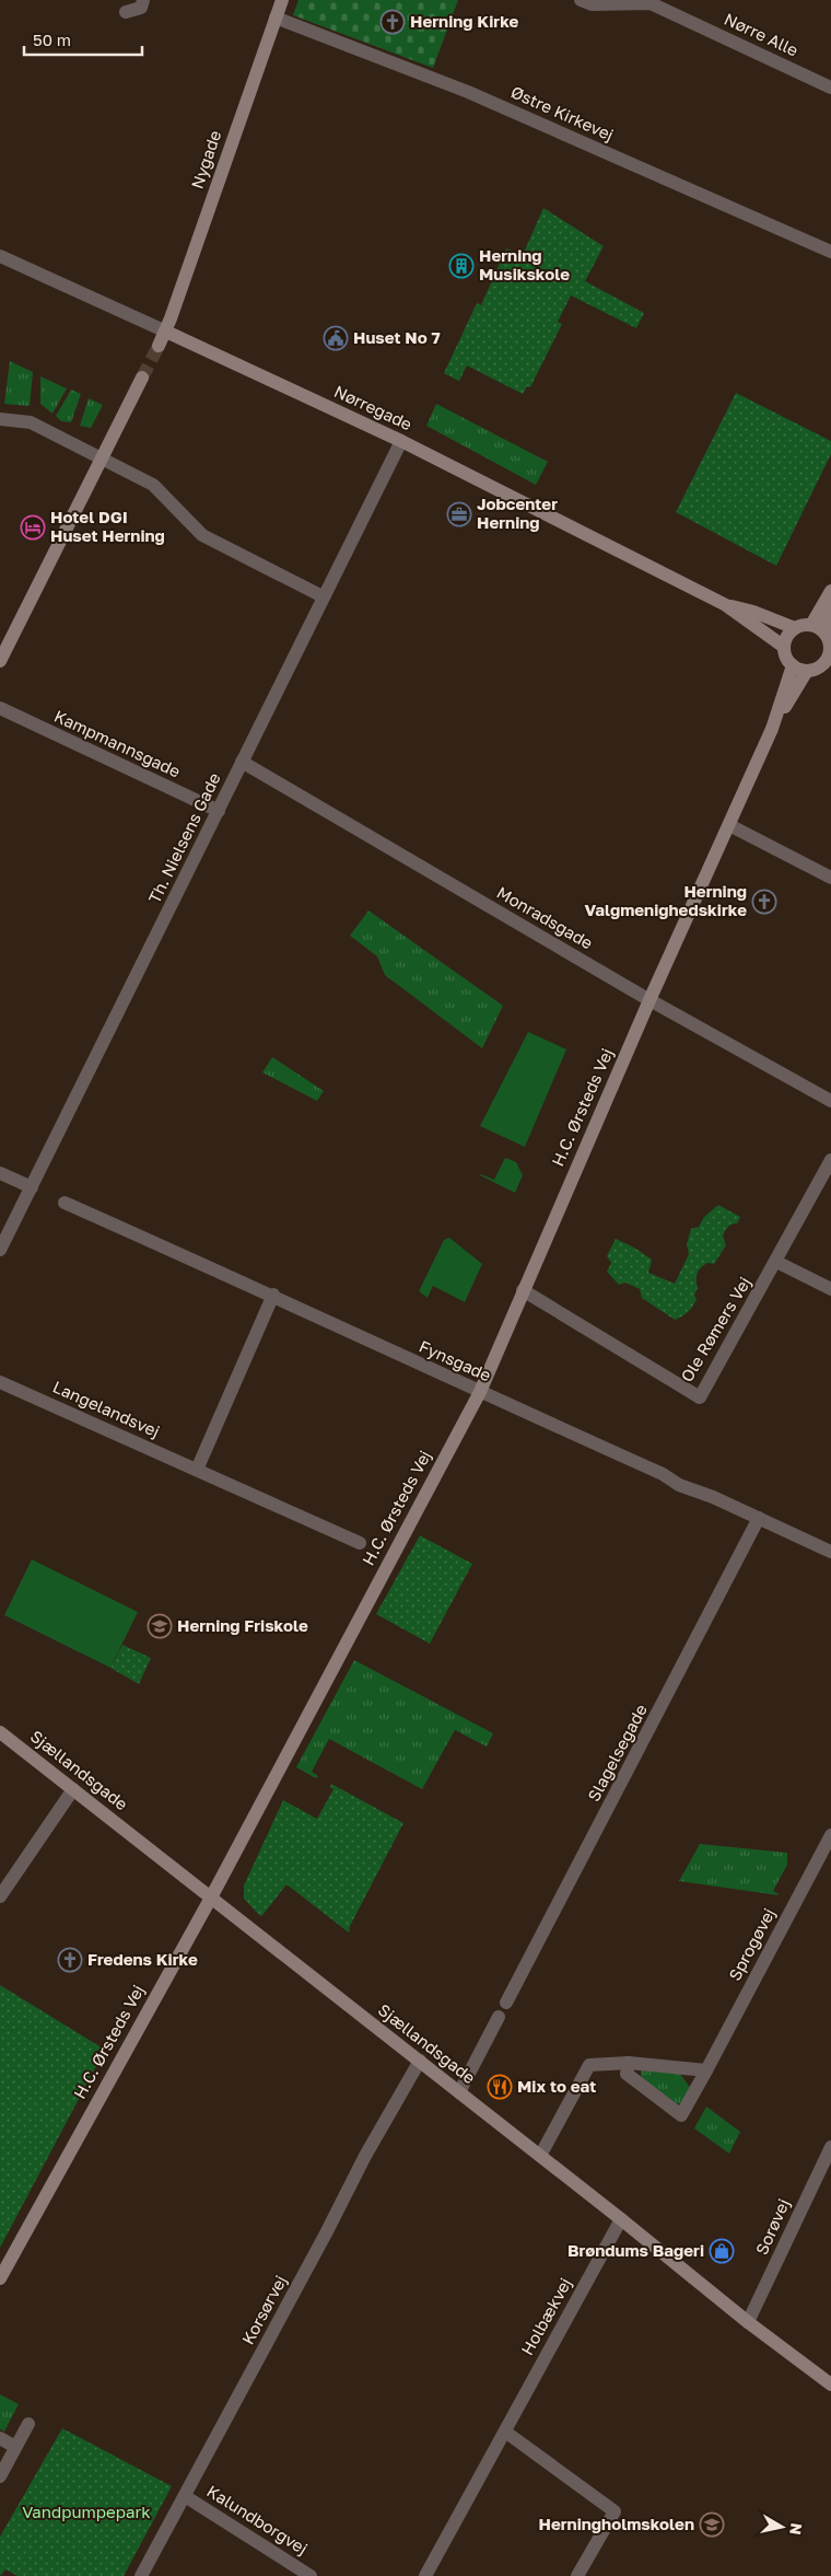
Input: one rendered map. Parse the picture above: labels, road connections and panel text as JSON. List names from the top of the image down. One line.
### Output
{"streets":{"street":["Nørre Alle","Østre Kirkevej","Nygade","Nørregade","Kampmannsgade","Th. Nielsens Gade","Monradsgade","H.C. Ørsteds Vej","Ole Rømers Vej","Fynsgade","Langelandsvej","Slagelsegade","Sjællandsgade","Sprogøvej","Sorøvej","Korsørvej","Holbækvej","Kalundborgvej"]},"crossings":[["Østre Kirkevej","Nygade"],["Nygade","Nørregade"],["Nørregade","Th. Nielsens Gade"],["Nørregade","H.C. Ørsteds Vej"],["Kampmannsgade","Th. Nielsens Gade"],["Th. Nielsens Gade","Monradsgade"],["Monradsgade","H.C. Ørsteds Vej"],["H.C. Ørsteds Vej","Ole Rømers Vej"],["H.C. Ørsteds Vej","Fynsgade"],["H.C. Ørsteds Vej","Sjællandsgade"],["Fynsgade","Slagelsegade"],["Sjællandsgade","Sorøvej"],["Sjællandsgade","Korsørvej"],["Sjællandsgade","Holbækvej"],["Korsørvej","Kalundborgvej"]],"parks":["Vandpumpepark"],"places":{"church":["Herning Kirke","Herning Valgmenighedskirke","Fredens Kirke"],"building":["Herning Musikskole"],"public building":["Huset No 7"],"office":["Jobcenter Herning"],"hotel":["Hotel DGI Huset Herning"],"school or university":["Herning Friskole","Herningholmskolen"],"restaurant":["Mix to eat"],"shop":["Brøndums Bageri"]},"scale_bar":"50 m","north":"right"}
